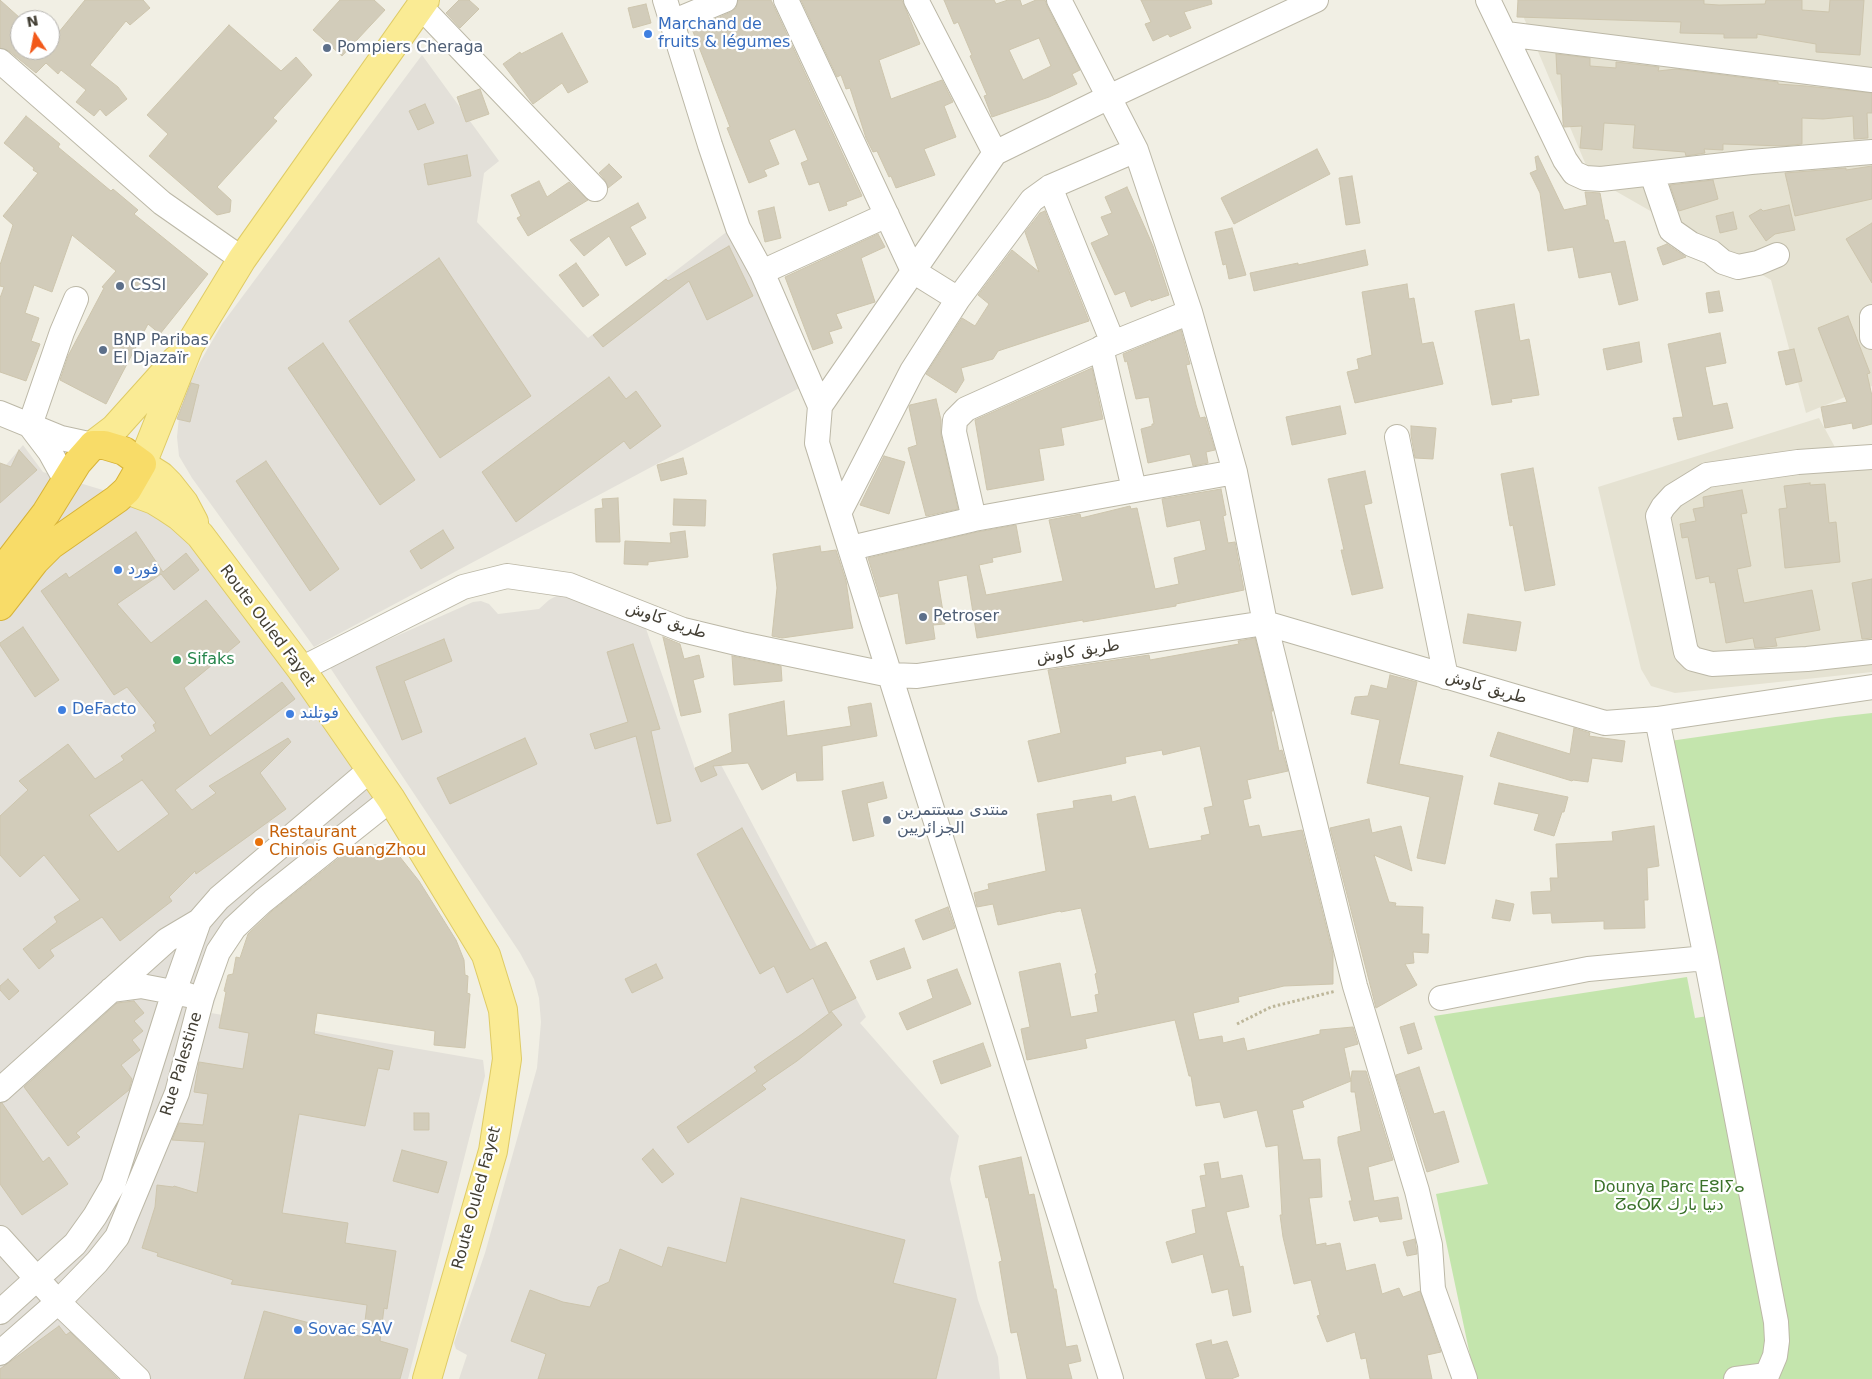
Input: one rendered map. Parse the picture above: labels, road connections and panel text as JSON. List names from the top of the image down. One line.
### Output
{"streets":{"main road":["Route Ouled Fayet"],"street":["طريق كاوش","Rue Palestine"]},"crossings":[["طريق كاوش","Route Ouled Fayet"],["Route Ouled Fayet","Rue Palestine"]],"parks":["Dounya Parc ⴹⵓⵏⵢⴰ ⵒⴰⵔⴽ دنيا بارك"],"places":["Marchand de fruits & légumes","Pompiers Cheraga","CSSI","BNP Paribas El Djazaïr","فورد","Petroser","Sifaks","DeFacto","فوتلند","منتدى مستتمرين الجزائريين","Restaurant Chinois GuangZhou","Sovac SAV"],"north":"top"}
